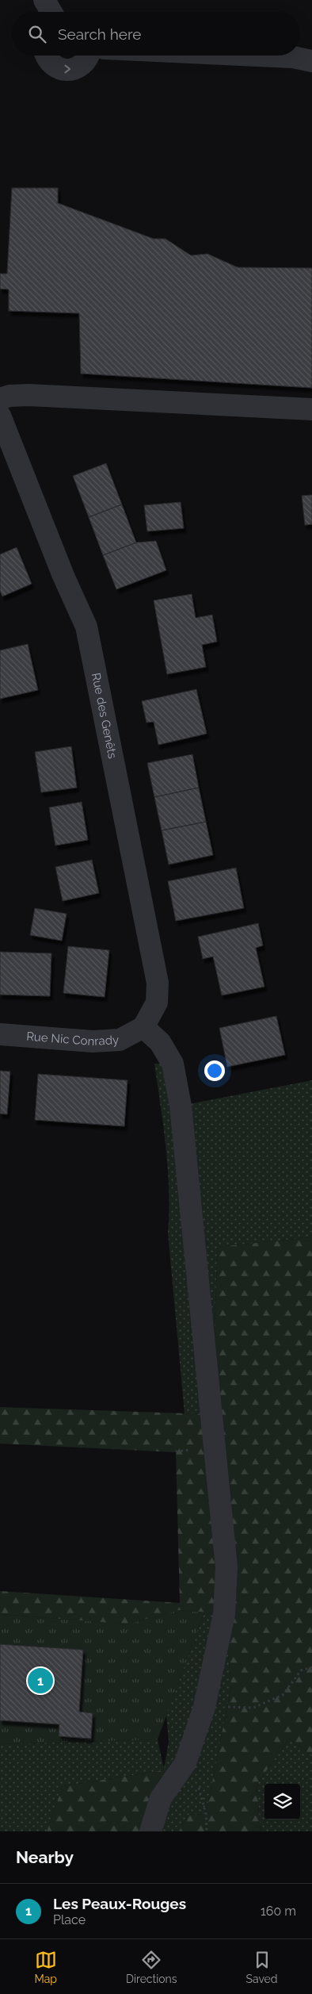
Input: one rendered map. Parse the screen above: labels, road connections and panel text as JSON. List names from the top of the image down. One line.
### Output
{"streets":{"street":["Rue des Genêts","Rue Nic Conrady"]},"crossings":[["Rue des Genêts","Rue Nic Conrady"]],"page":{"search":"Search here","pins":"1","heading":"Nearby","list":[{"mark":"1","name":"Les Peaux-Rouges","note":"Place","value":"160 m"}],"nav":["Map","Directions","Saved"]}}
